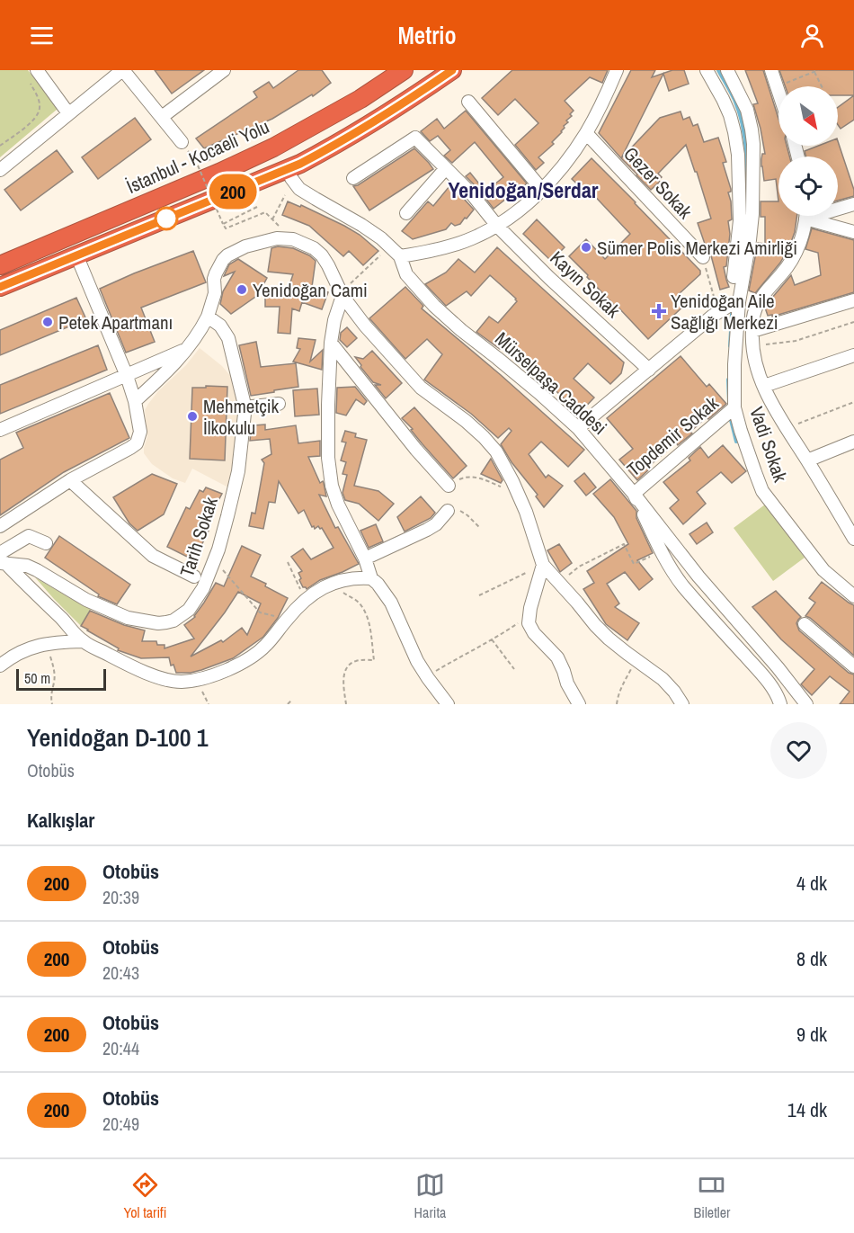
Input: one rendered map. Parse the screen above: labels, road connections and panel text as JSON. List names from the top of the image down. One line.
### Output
{"streets":{"highway":["İstanbul - Kocaeli Yolu"],"street":["Gezer Sokak","Kayın Sokak","Mürselpaşa Caddesi","Topdemir Sokak","Vadi Sokak","Tarih Sokak"]},"crossings":[["Mürselpaşa Caddesi","Topdemir Sokak"],["Topdemir Sokak","Vadi Sokak"]],"districts":["Yenidoğan/Serdar"],"places":{"other":["Sümer Polis Merkezi Amirliği","Yenidoğan Cami","Petek Apartmanı","Mehmetçik İlkokulu"],"health":["Yenidoğan Aile Sağlığı Merkezi"]},"lines":["bus line 200"],"scale_bar":"50 m","north":"bottom right","page":{"header":"Metrio","on_map":"200","scale":"50 m","heading":[["Yenidoğan D-100 1","Otobüs"],"Kalkışlar"],"list":[{"mark":"200","name":"Otobüs","note":"20:39","value":"4 dk"},{"mark":"200","name":"Otobüs","note":"20:43","value":"8 dk"},{"mark":"200","name":"Otobüs","note":"20:44","value":"9 dk"},{"mark":"200","name":"Otobüs","note":"20:49","value":"14 dk"}],"tabs":["Yol tarifi","Harita","Biletler"]}}
